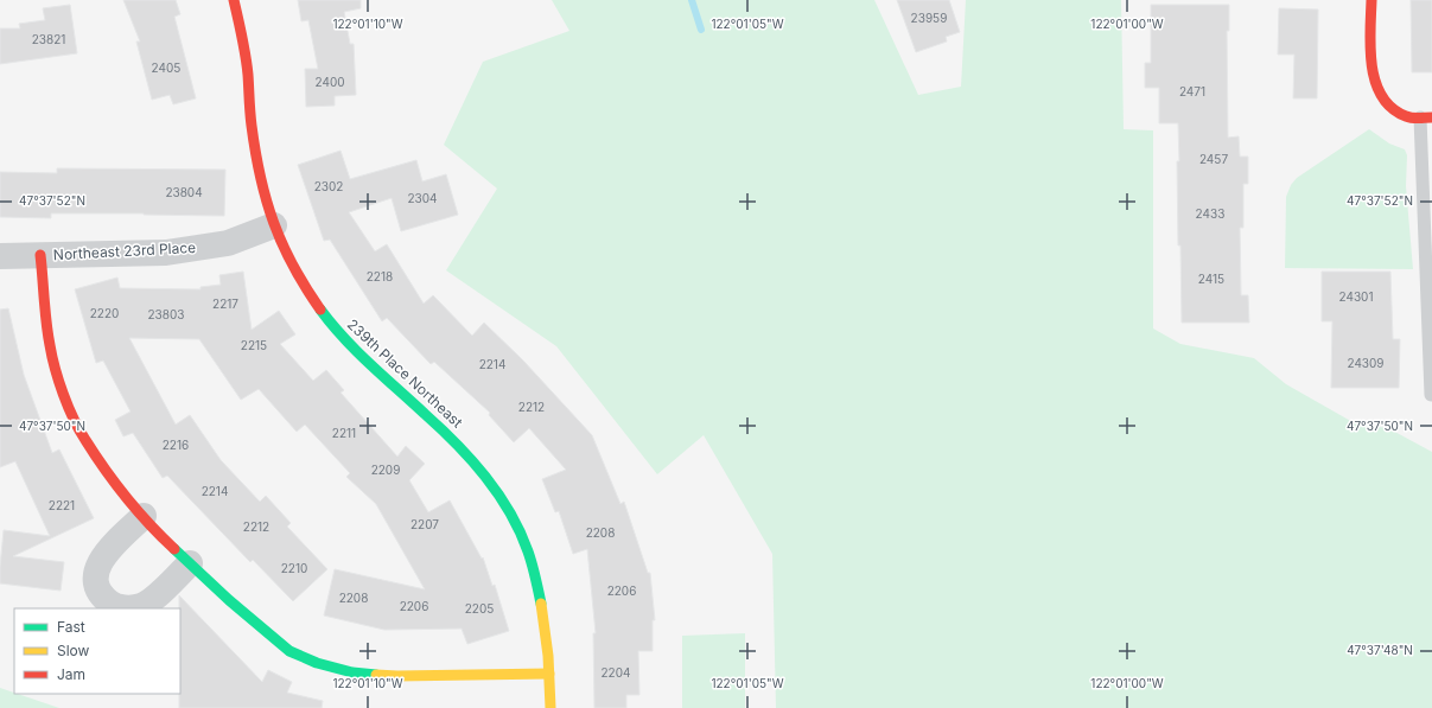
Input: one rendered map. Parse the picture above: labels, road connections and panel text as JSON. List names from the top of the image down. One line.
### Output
{"streets":{"street":["Northeast 23rd Place","239th Place Northeast"]},"crossings":[["Northeast 23rd Place","239th Place Northeast"]],"house_numbers":["23959","23821","2405","2400","2471","2457","2302","23804","2304","2433","2218","2415","24301","2217","2220","23803","2215","24309","2214","2212","2211","2216","2209","2214","2221","2207","2212","2208","2210","2206","2208","2206","2205","2204"],"legend":["Fast","Slow","Jam"],"coordinates":["122°01'10\"W","122°01'05\"W","122°01'00\"W","47°37'52\"N","47°37'50\"N","47°37'48\"N"]}
